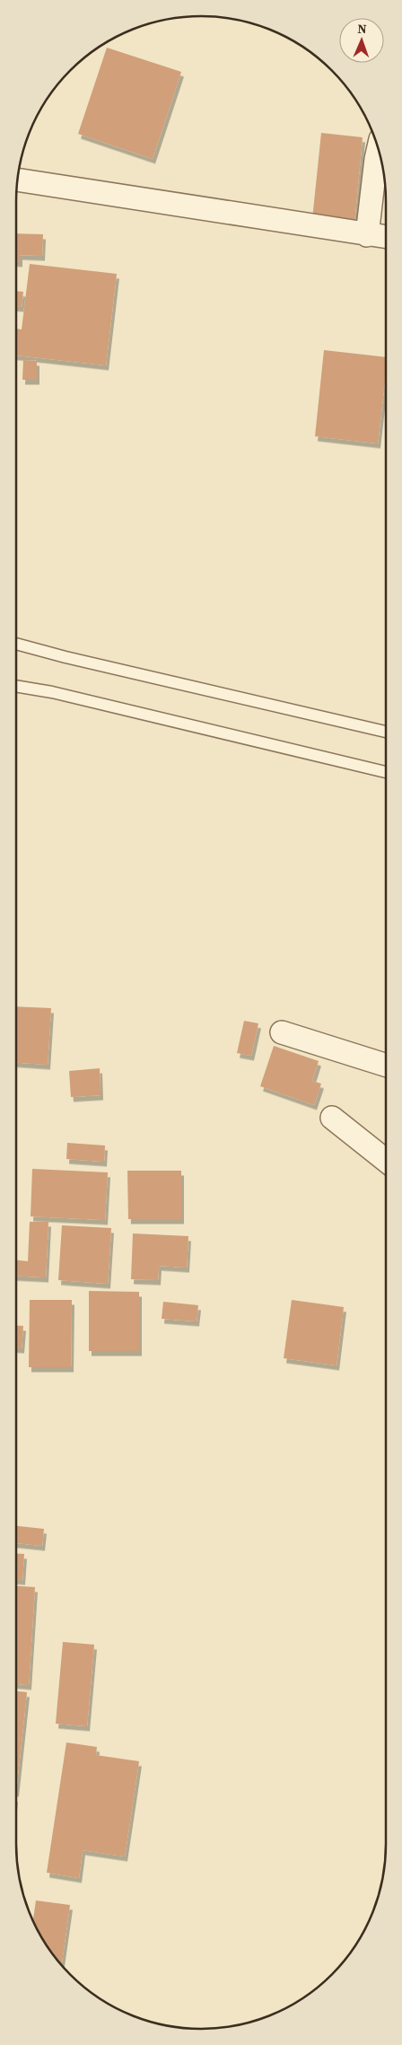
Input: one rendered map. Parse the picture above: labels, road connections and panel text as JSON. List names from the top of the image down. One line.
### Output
{"north":"top"}
